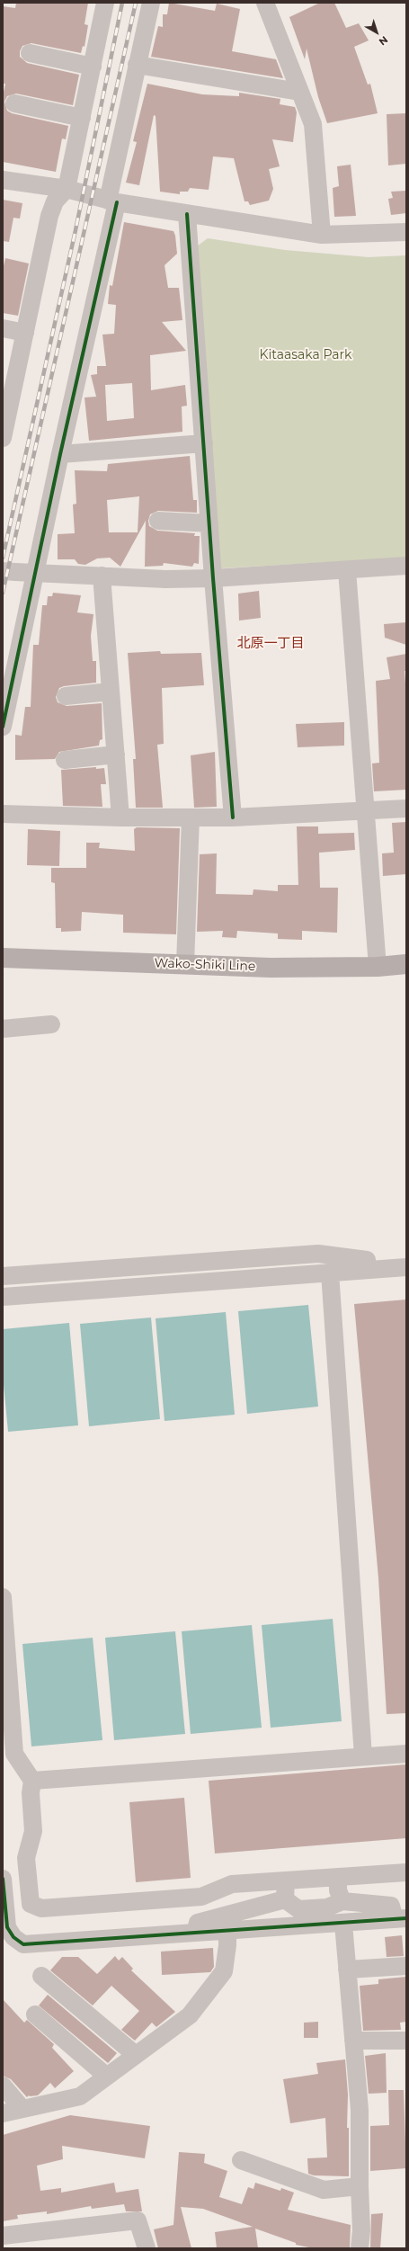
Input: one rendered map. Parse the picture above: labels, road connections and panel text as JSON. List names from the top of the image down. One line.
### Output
{"streets":{"main road":["Wako-Shiki Line"]},"districts":["北原一丁目"],"parks":["Kitaasaka Park"],"north":"bottom right"}
